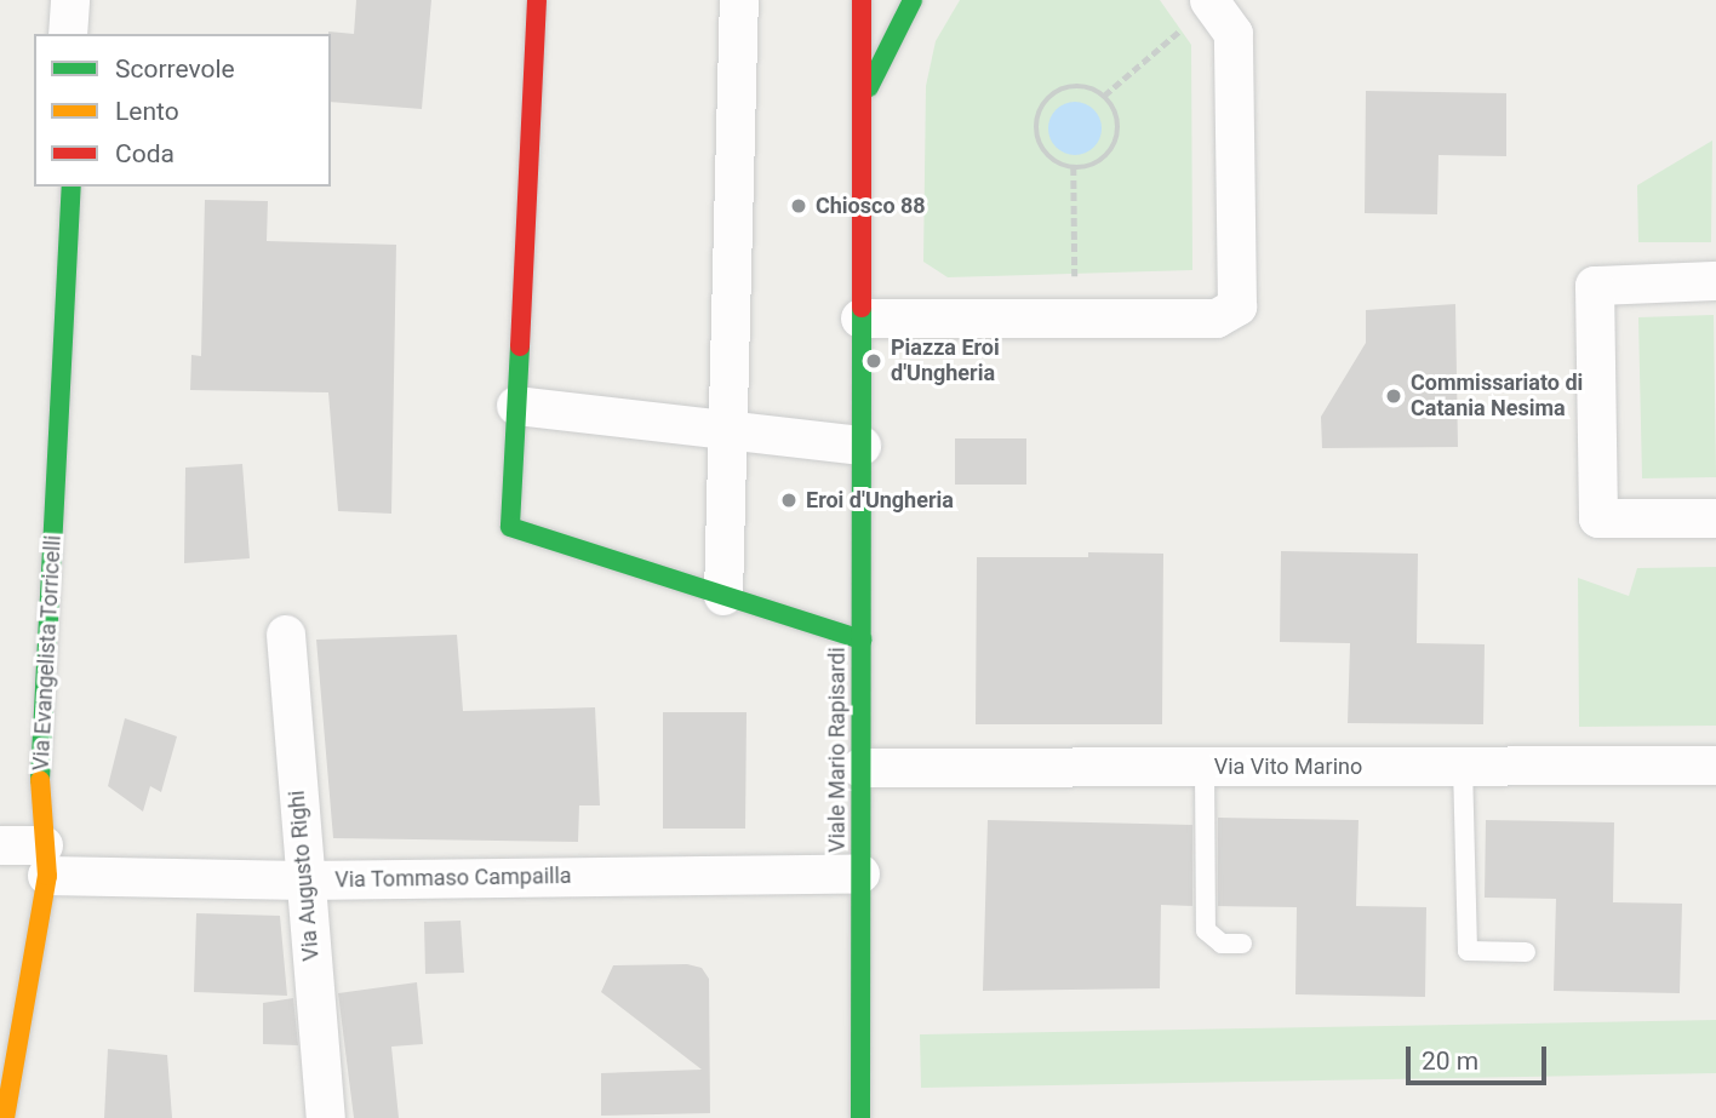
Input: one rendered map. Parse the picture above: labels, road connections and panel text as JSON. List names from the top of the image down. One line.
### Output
{"streets":{"street":["Via Evangelista Torricelli","Viale Mario Rapisardi","Via Vito Marino","Via Augusto Righi","Via Tommaso Campailla"]},"crossings":[["Via Evangelista Torricelli","Via Tommaso Campailla"],["Viale Mario Rapisardi","Via Vito Marino"],["Viale Mario Rapisardi","Via Tommaso Campailla"],["Via Augusto Righi","Via Tommaso Campailla"]],"places":["Chiosco 88","Piazza Eroi d'Ungheria","Commissariato di Catania Nesima","Eroi d'Ungheria"],"legend":["Scorrevole","Lento","Coda"],"scale_bar":"20 m"}
